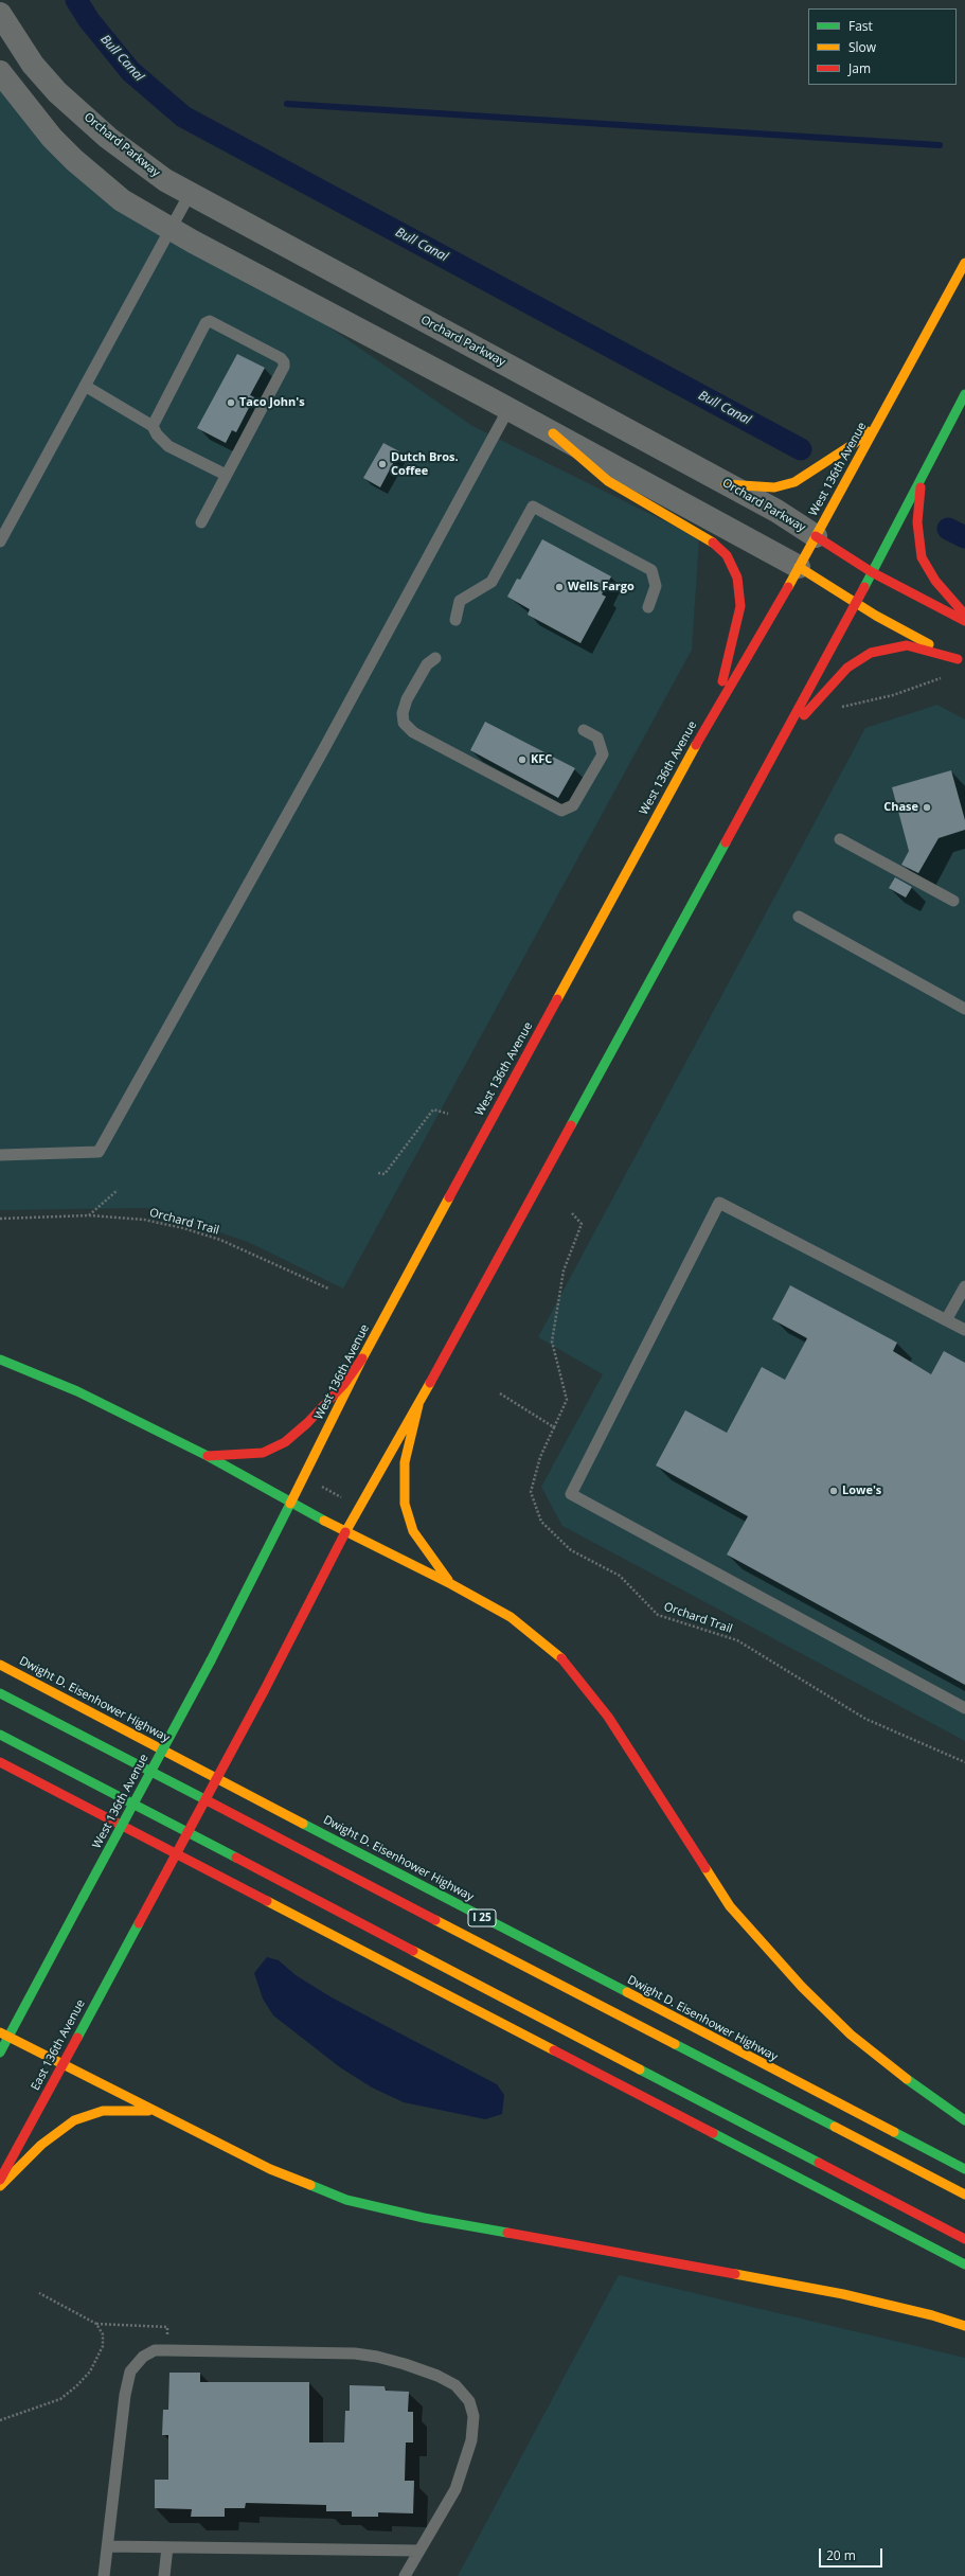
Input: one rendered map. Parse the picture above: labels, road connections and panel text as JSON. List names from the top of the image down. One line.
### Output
{"streets":{"main road":["Orchard Parkway","West 136th Avenue","Dwight D. Eisenhower Highway","I 25","East 136th Avenue"],"path":["Orchard Trail"]},"crossings":[["Orchard Parkway","West 136th Avenue"]],"water":["Bull Canal"],"places":["Taco John's","Dutch Bros. Coffee","Wells Fargo","KFC","Chase","Lowe's"],"legend":["Fast","Slow","Jam"],"scale_bar":"20 m"}
